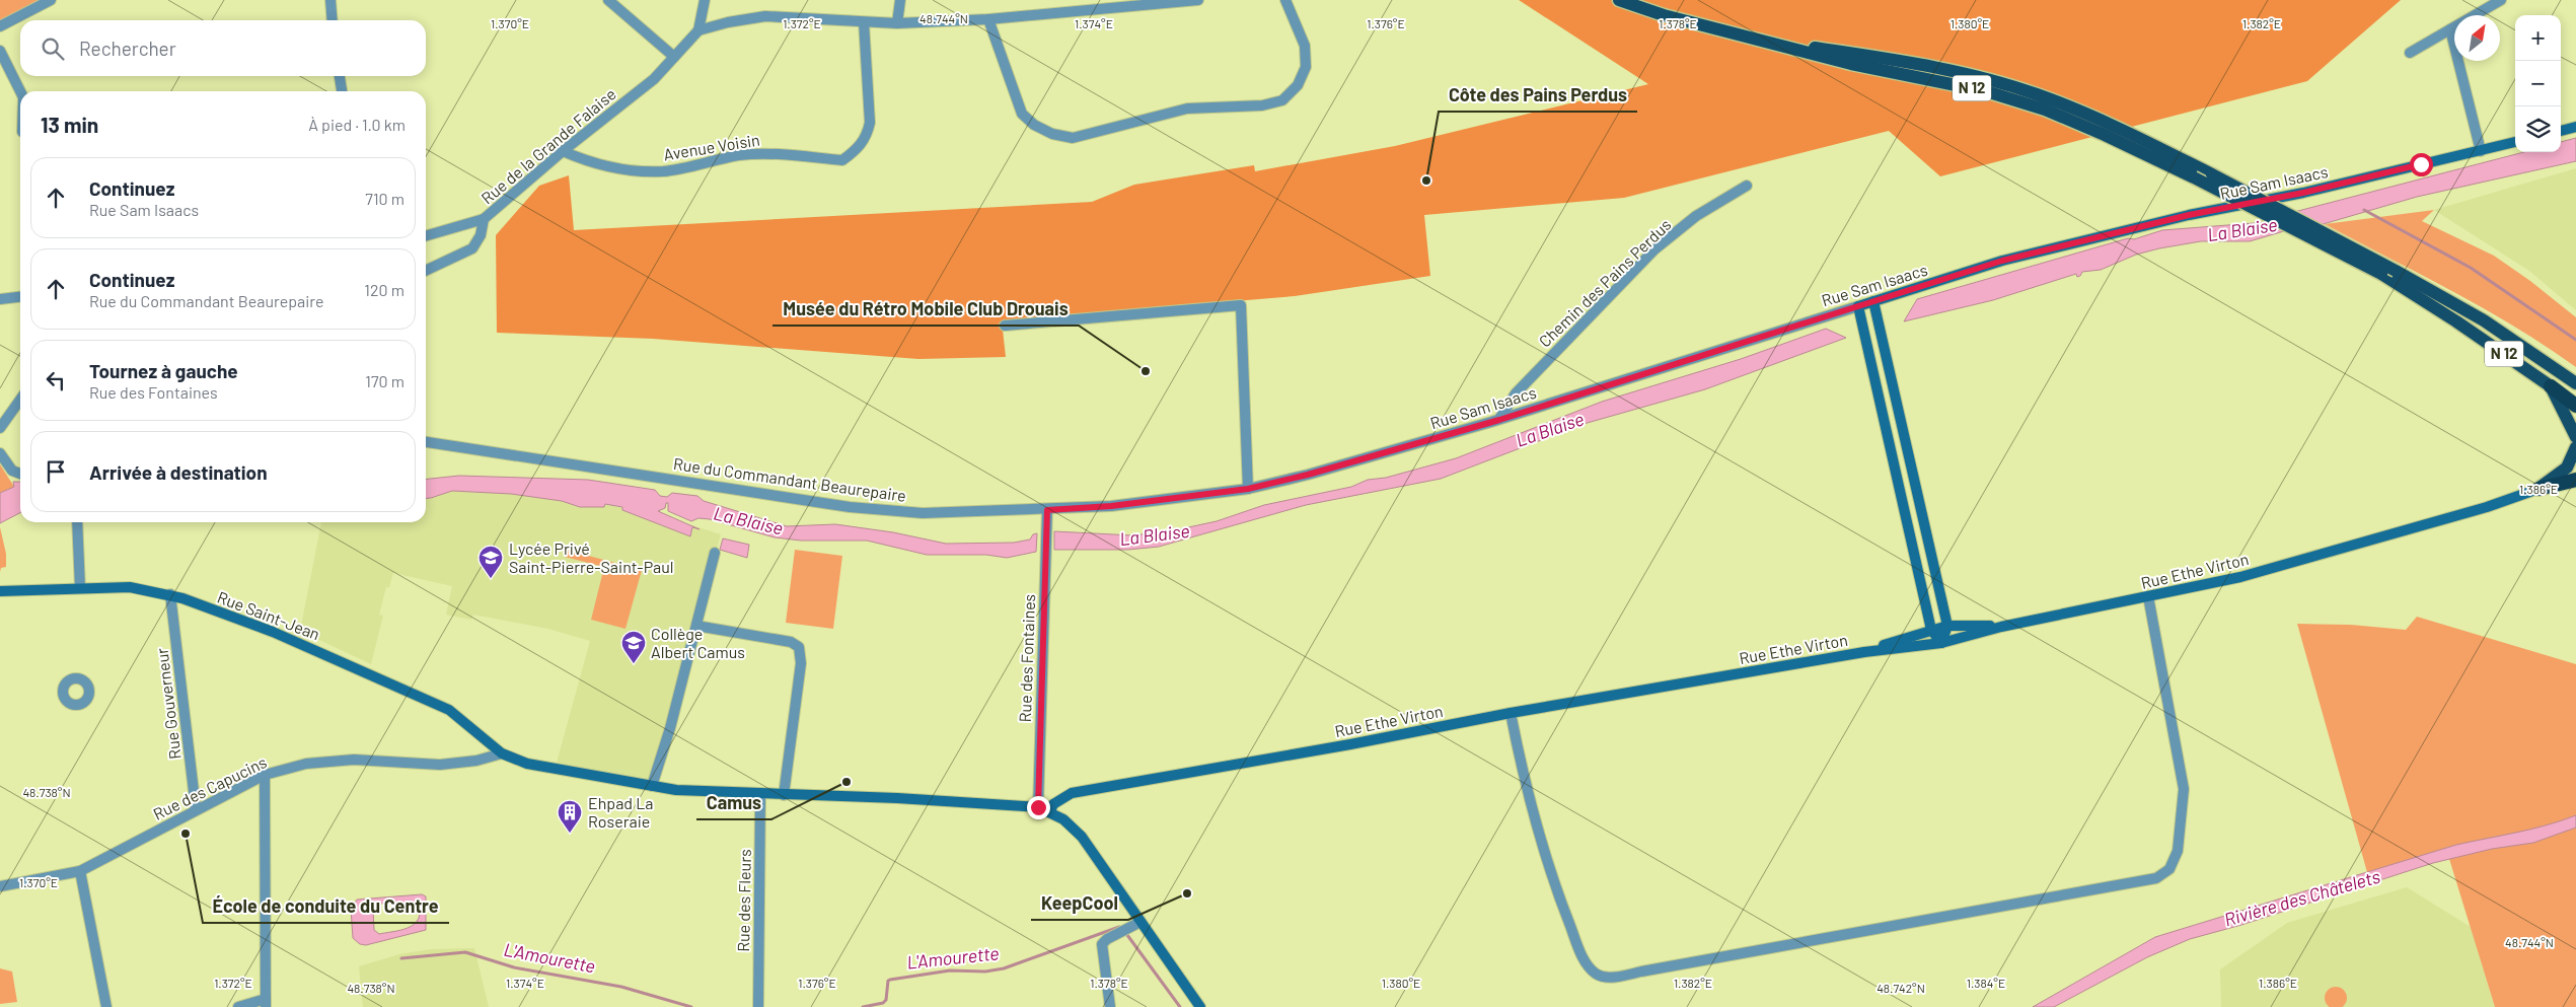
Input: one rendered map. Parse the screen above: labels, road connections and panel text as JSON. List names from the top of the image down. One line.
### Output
{"streets":{"highway":["N 12"],"main road":["Rue Sam Isaacs","Rue Ethe Virton","Rue Saint-Jean"],"street":["Rue de la Grande Falaise","Avenue Voisin","Chemin des Pains Perdus","Rue du Commandant Beaurepaire","Rue des Fontaines","Rue Gouverneur","Rue des Capucins","Rue des Fleurs"]},"crossings":[["Rue de la Grande Falaise","Avenue Voisin"],["Rue Sam Isaacs","Chemin des Pains Perdus"],["Rue Sam Isaacs","Rue du Commandant Beaurepaire"],["Rue du Commandant Beaurepaire","Rue des Fontaines"],["Rue Ethe Virton","Rue Saint-Jean"],["Rue Saint-Jean","Rue des Fontaines"],["Rue Saint-Jean","Rue Gouverneur"],["Rue Saint-Jean","Rue des Capucins"],["Rue Saint-Jean","Rue des Fleurs"],["Rue Gouverneur","Rue des Capucins"]],"water":["La Blaise","Rivière des Châtelets","L'Amourette"],"places":{"other":["Côte des Pains Perdus","Musée du Rétro Mobile Club Drouais","Camus","École de conduite du Centre","KeepCool"],"school or university":["Lycée Privé Saint-Pierre-Saint-Paul","Collège Albert Camus"],"building":["Ehpad La Roseraie"]},"north":"top right","page":{"map_buttons":["+","−"],"search":"Rechercher","heading":["13 min","À pied · 1.0 km"],"list":[["Continuez","Rue Sam Isaacs","710 m"],["Continuez","Rue du Commandant Beaurepaire","120 m"],["Tournez à gauche","Rue des Fontaines","170 m"],"Arrivée à destination"]},"coordinates":["48.744°N","1.378°E","1.370°E","1.372°E","1.374°E","1.376°E","1.380°E","1.382°E","1.386°E","48.738°N","1.384°E","48.742°N"]}
